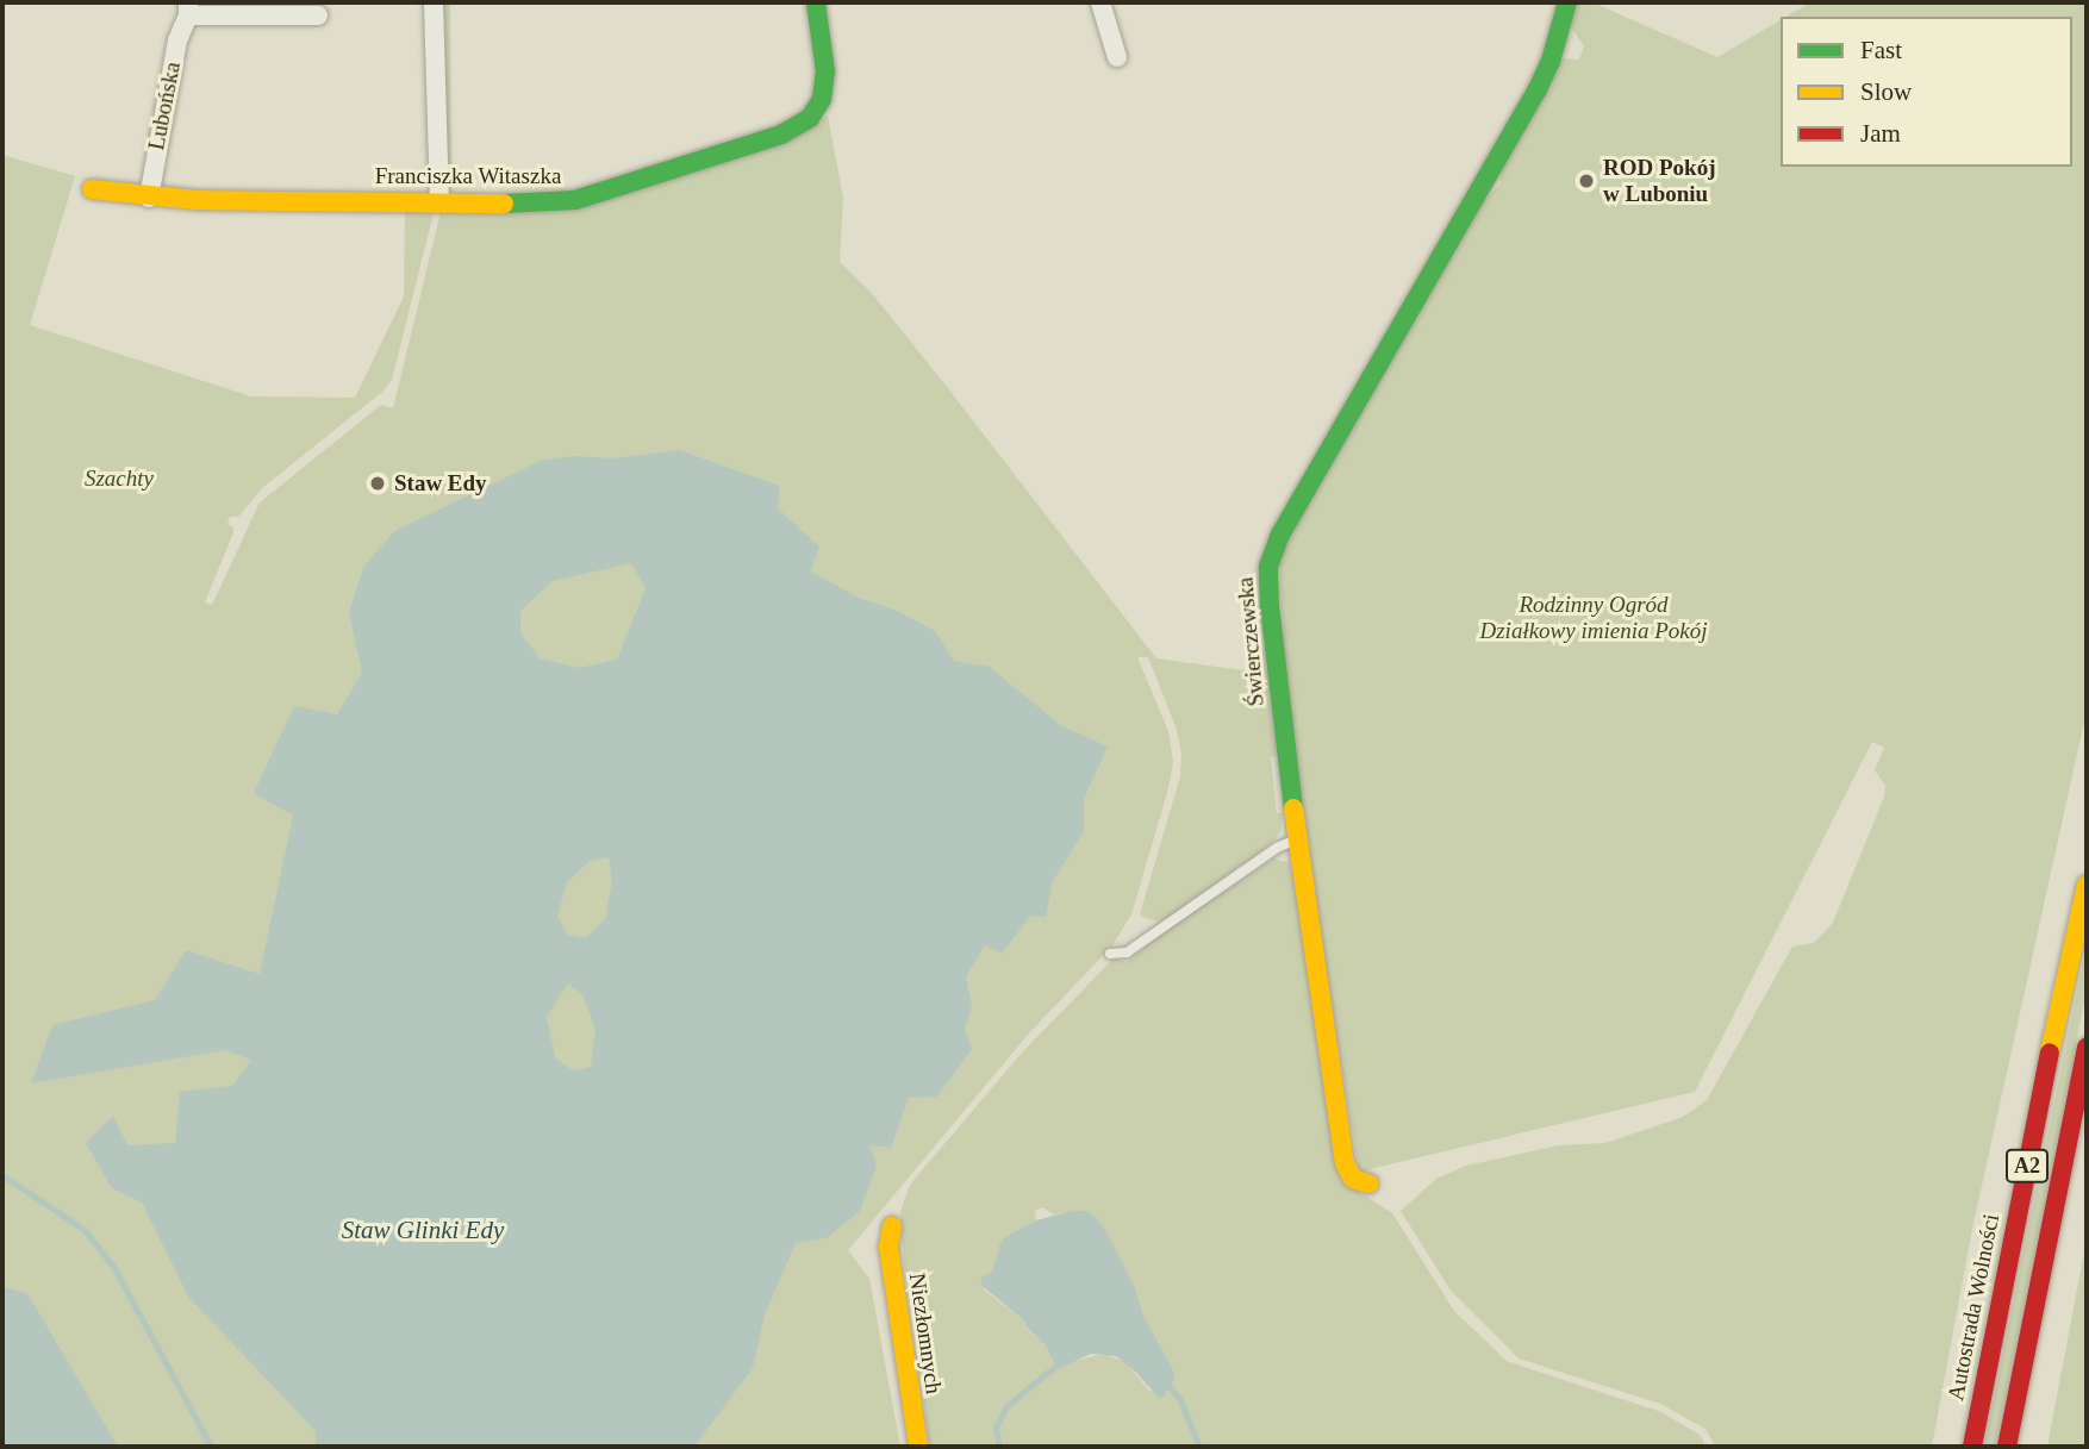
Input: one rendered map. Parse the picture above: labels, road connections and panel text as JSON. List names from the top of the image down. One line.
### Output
{"streets":{"main road":["Franciszka Witaszka","Świerczewska","A2","Autostrada Wolności","Niezłomnych"],"street":["Lubońska"]},"crossings":[["Lubońska","Franciszka Witaszka"]],"water":["Staw Glinki Edy"],"parks":["Szachty","Rodzinny Ogród Działkowy imienia Pokój"],"places":["ROD Pokój w Luboniu","Staw Edy"],"legend":["Fast","Slow","Jam"]}
